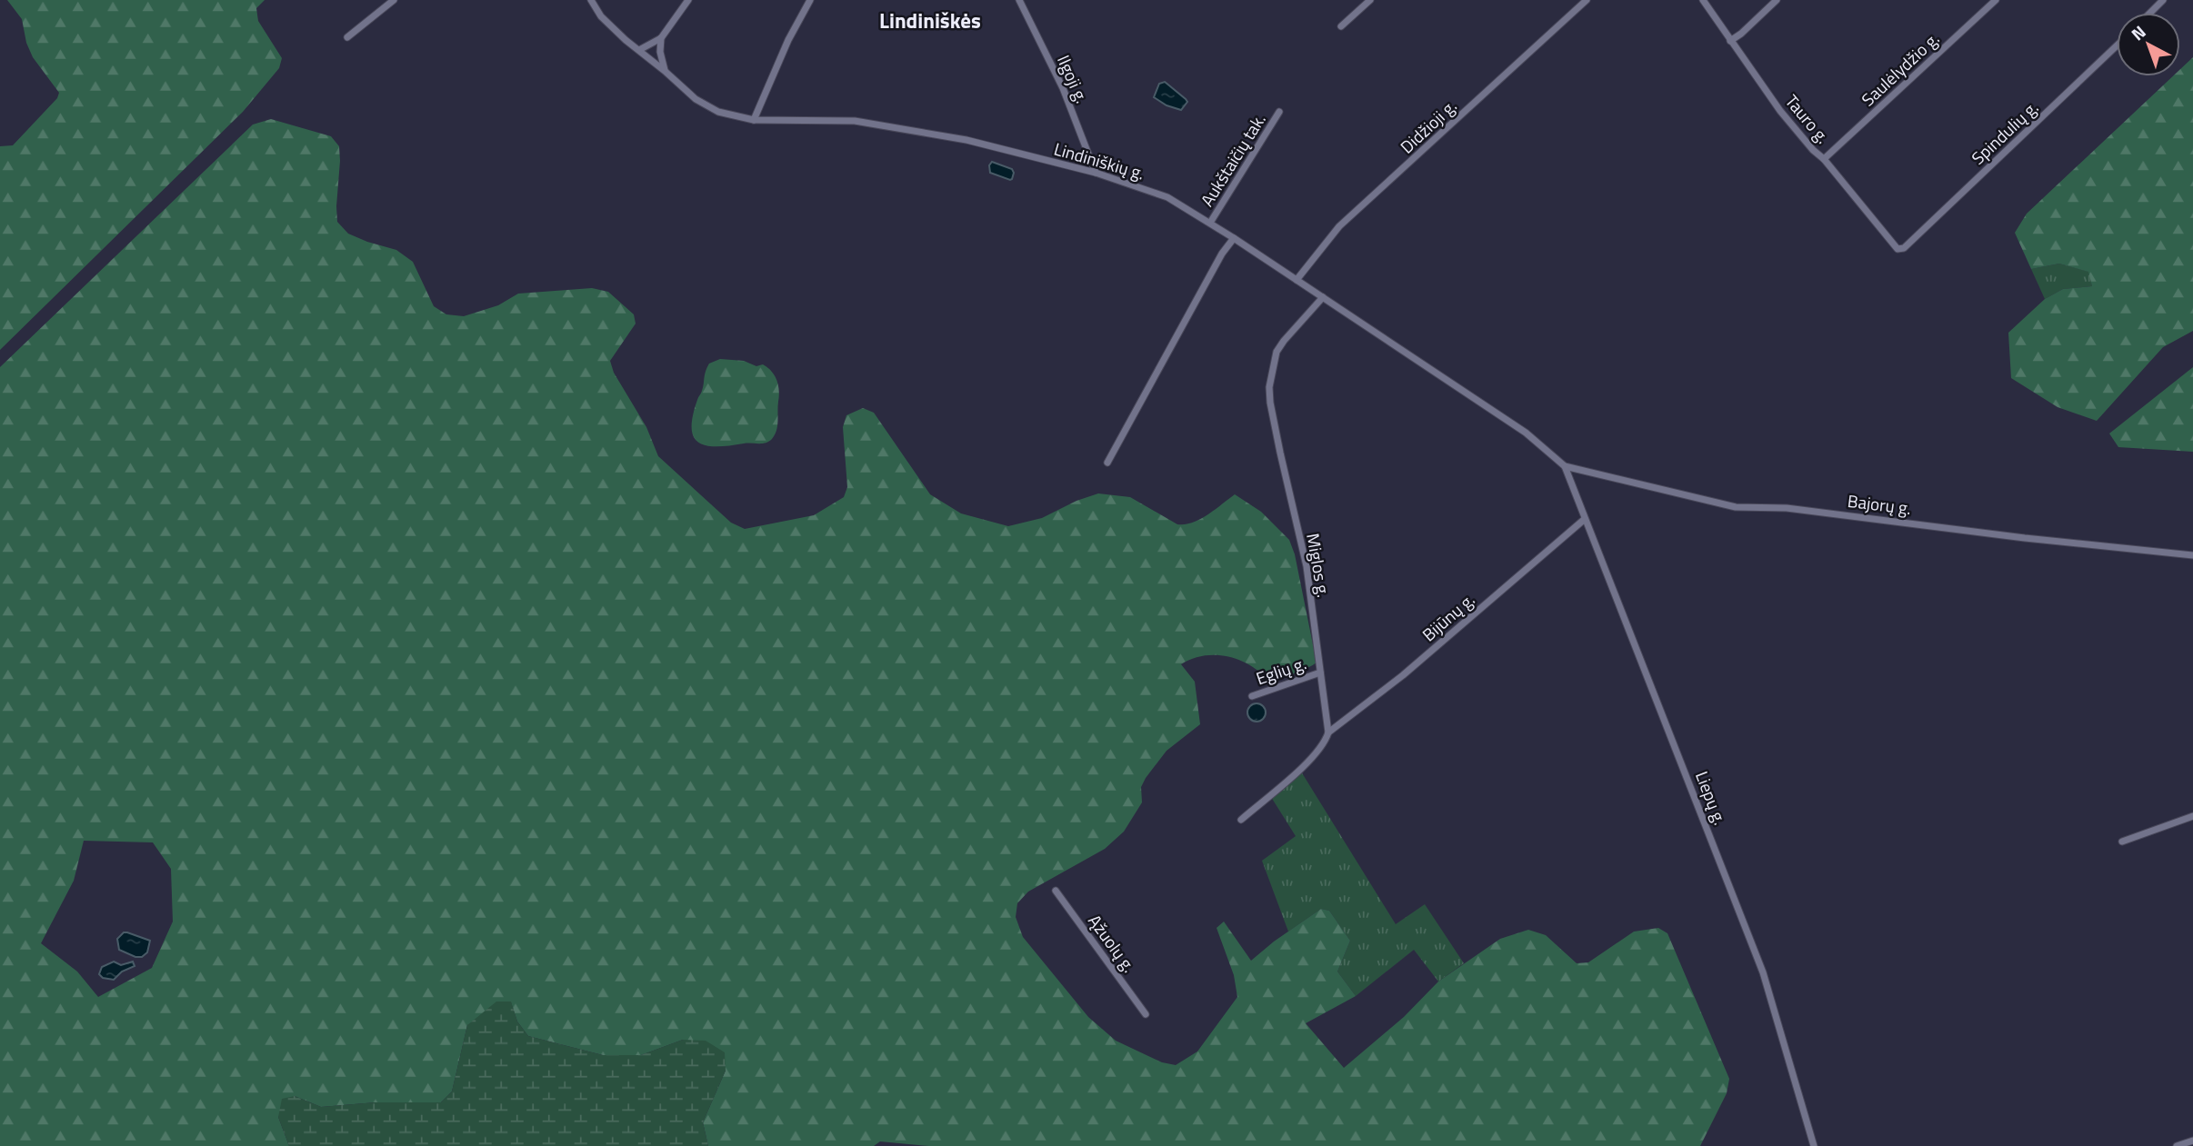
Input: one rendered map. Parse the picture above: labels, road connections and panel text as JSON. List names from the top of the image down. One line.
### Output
{"streets":{"street":["Saulėlydžio g.","Ilgoji g.","Tauro g.","Didžioji g.","Spindulių g.","Aukštaičių tak.","Lindiniškių g.","Bajorų g.","Miglos g.","Bijūnų g.","Eglių g.","Liepų g.","Ąžuolų g."]},"crossings":[["Saulėlydžio g.","Tauro g."],["Ilgoji g.","Lindiniškių g."],["Tauro g.","Spindulių g."],["Didžioji g.","Lindiniškių g."],["Aukštaičių tak.","Lindiniškių g."],["Lindiniškių g.","Bajorų g."],["Lindiniškių g.","Miglos g."],["Lindiniškių g.","Liepų g."],["Bajorų g.","Liepų g."],["Miglos g.","Bijūnų g."],["Miglos g.","Eglių g."],["Bijūnų g.","Liepų g."]],"districts":["Lindiniškės"],"north":"top left"}
